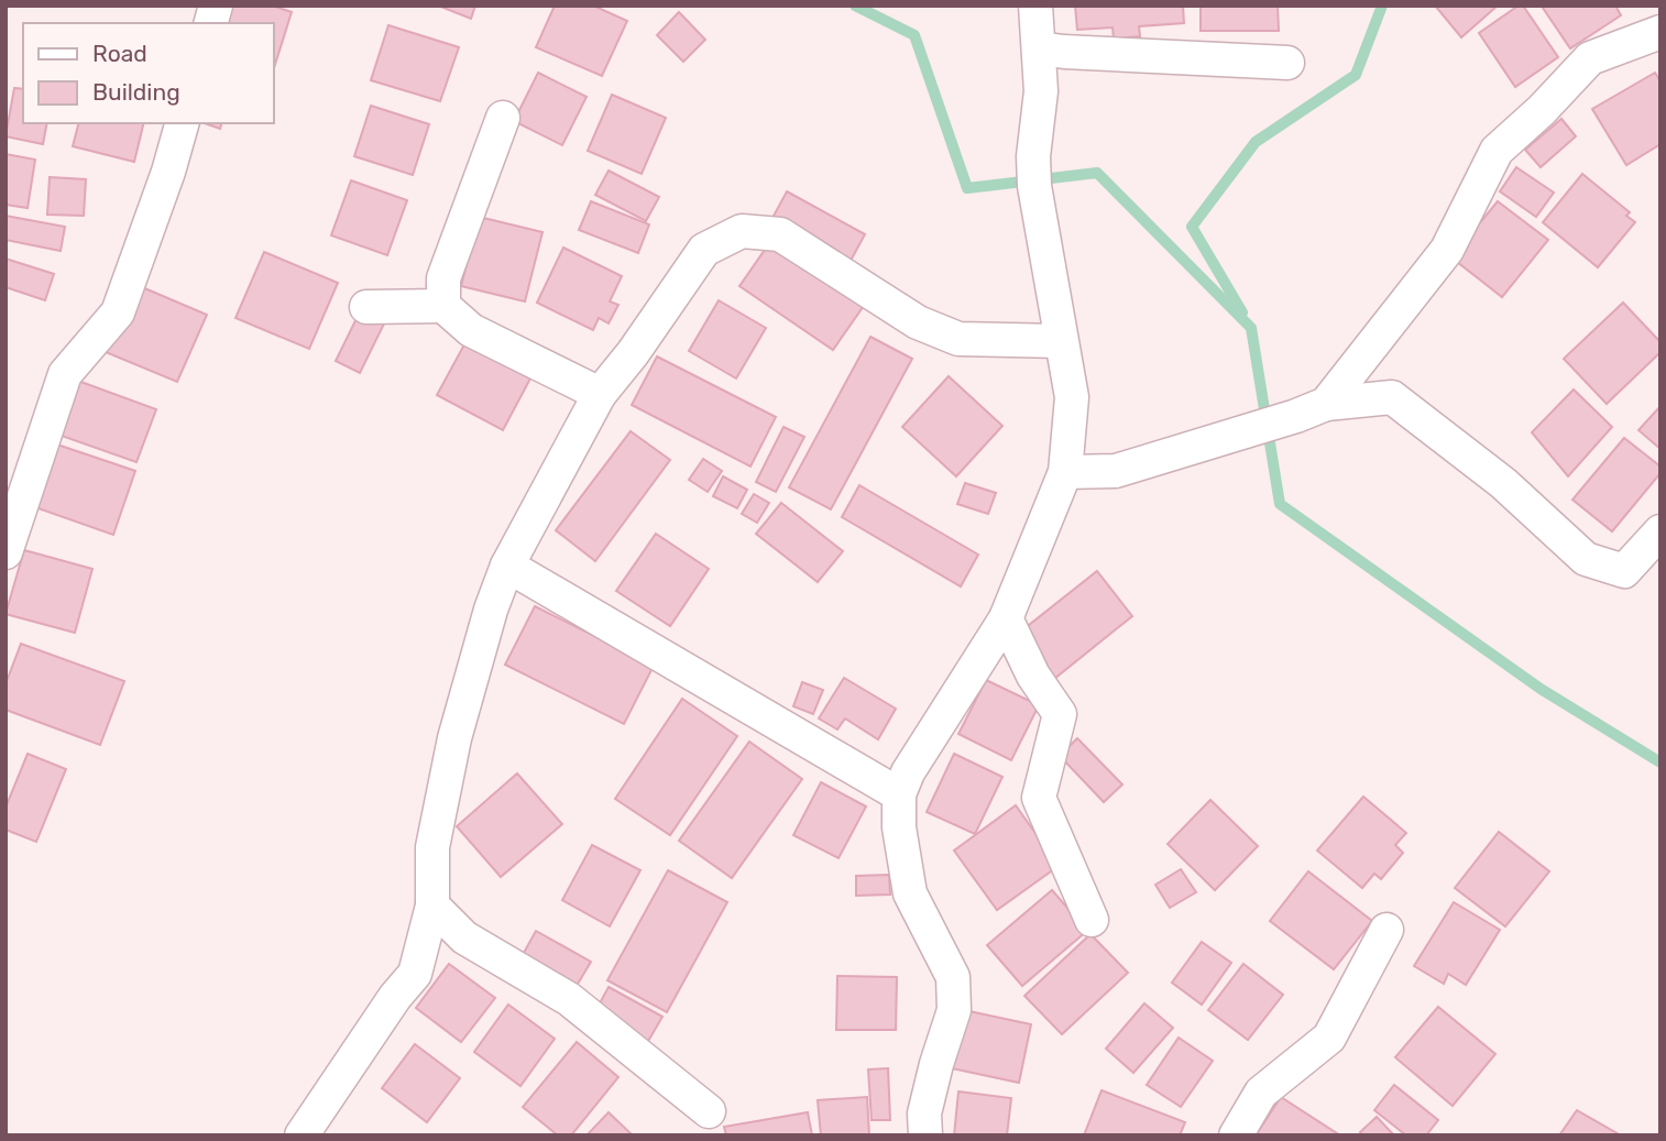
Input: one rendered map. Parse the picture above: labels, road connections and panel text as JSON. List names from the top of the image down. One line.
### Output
{"legend":["Road","Building"]}
